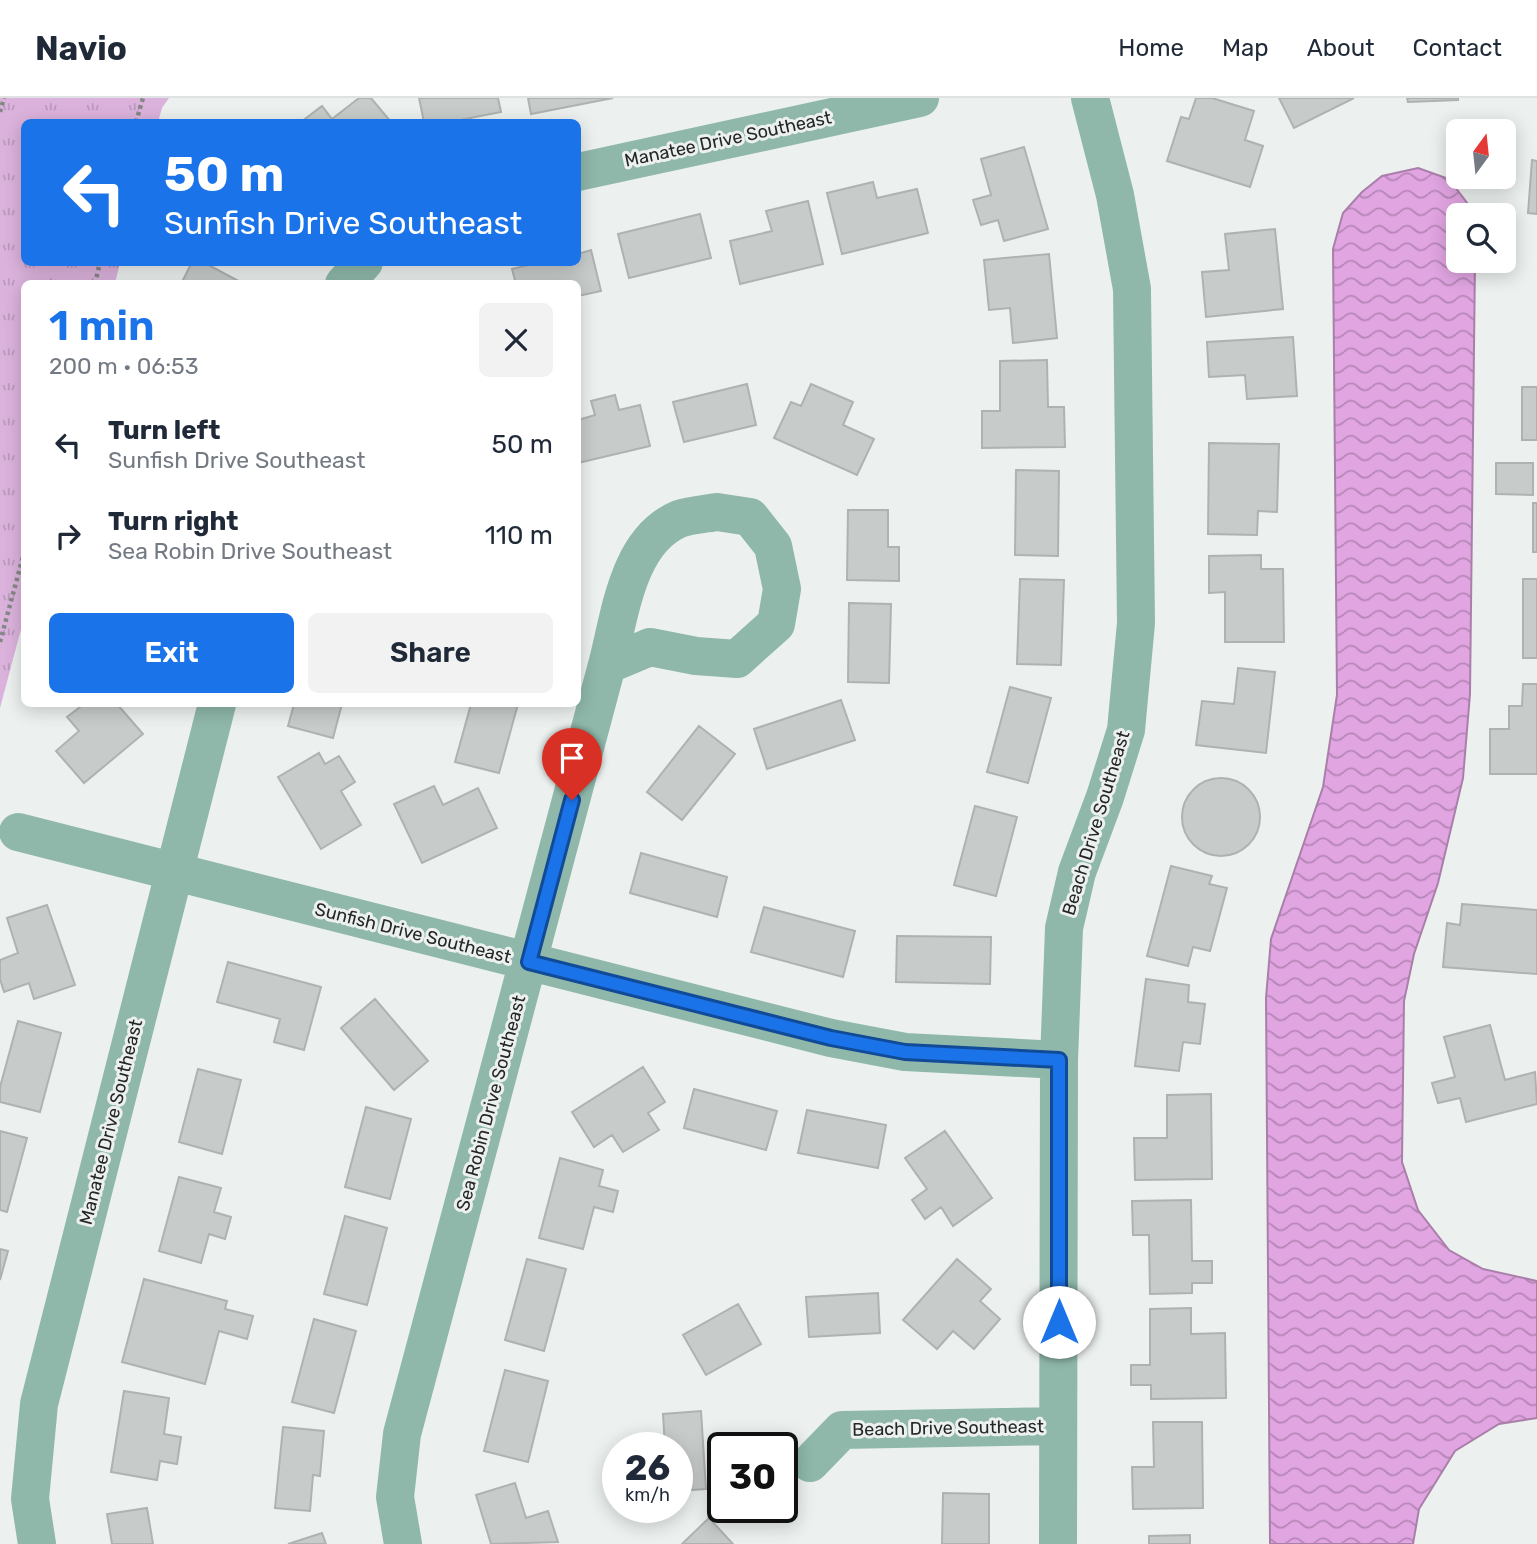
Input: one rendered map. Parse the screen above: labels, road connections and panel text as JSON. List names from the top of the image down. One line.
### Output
{"streets":{"street":["Manatee Drive Southeast","Beach Drive Southeast","Sunfish Drive Southeast","Sea Robin Drive Southeast"]},"crossings":[["Manatee Drive Southeast","Sunfish Drive Southeast"],["Beach Drive Southeast","Sunfish Drive Southeast"],["Sunfish Drive Southeast","Sea Robin Drive Southeast"]],"north":"top","page":{"header":"Navio","nav":["Home","Map","About","Contact"],"turn":["50 m","Sunfish Drive Southeast"],"heading":["1 min","200 m · 06:53"],"list":[{"name":"Turn left","note":"Sunfish Drive Southeast","value":"50 m"},{"name":"Turn right","note":"Sea Robin Drive Southeast","value":"110 m"}],"buttons":["Exit","Share"],"speed":"26 km/h","limit":"30"}}
